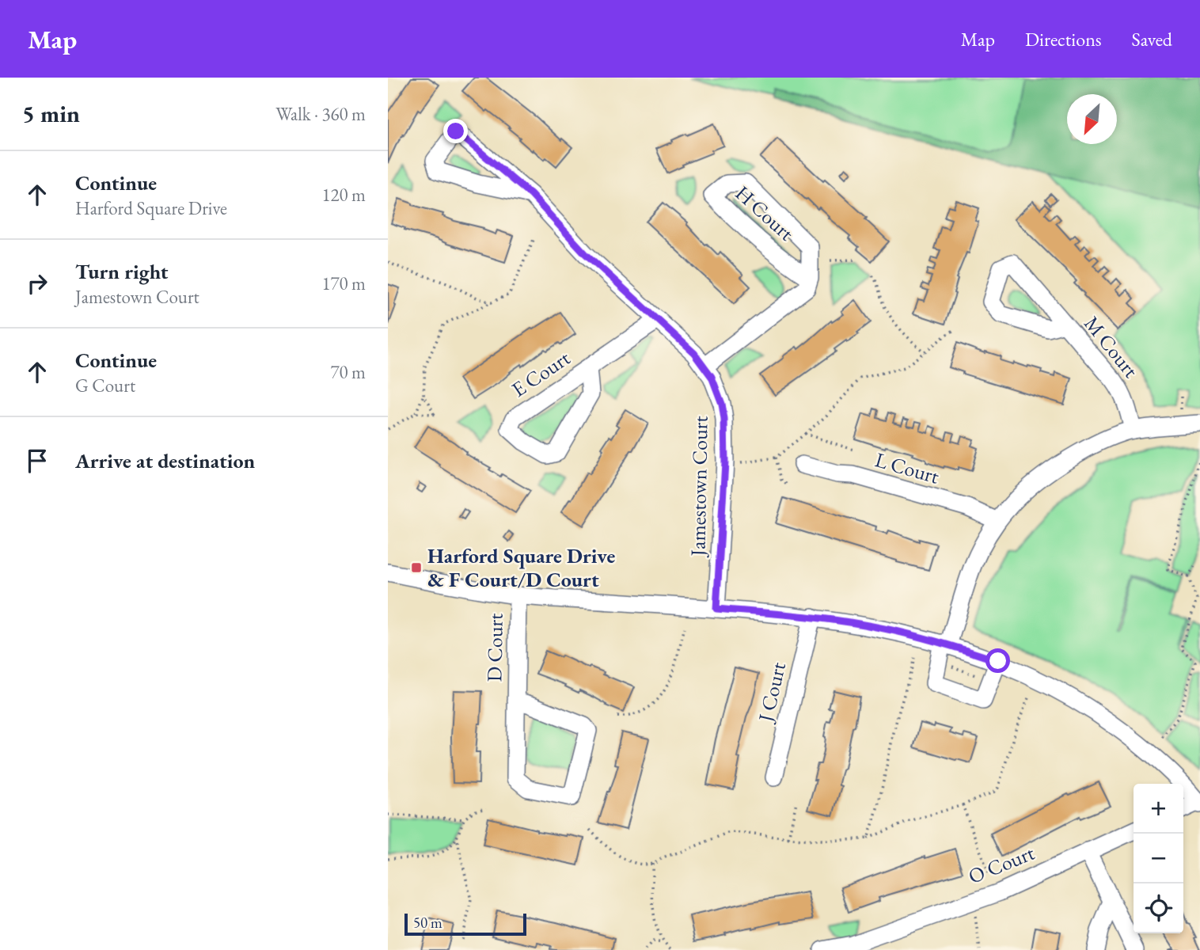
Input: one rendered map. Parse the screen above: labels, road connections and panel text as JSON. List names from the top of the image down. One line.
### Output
{"streets":{"street":["H Court","M Court","E Court","L Court","Jamestown Court","D Court","J Court","O Court"]},"crossings":[["E Court","Jamestown Court"]],"places":{"transit":["Harford Square Drive & F Court/D Court"]},"scale_bar":"50 m","north":"bottom left","page":{"header":"Map","nav":["Map","Directions","Saved"],"heading":["5 min","Walk · 360 m"],"list":[["Continue","Harford Square Drive","120 m"],["Turn right","Jamestown Court","170 m"],["Continue","G Court","70 m"],"Arrive at destination"],"map_buttons":["+","−"],"scale":"50 m"}}
